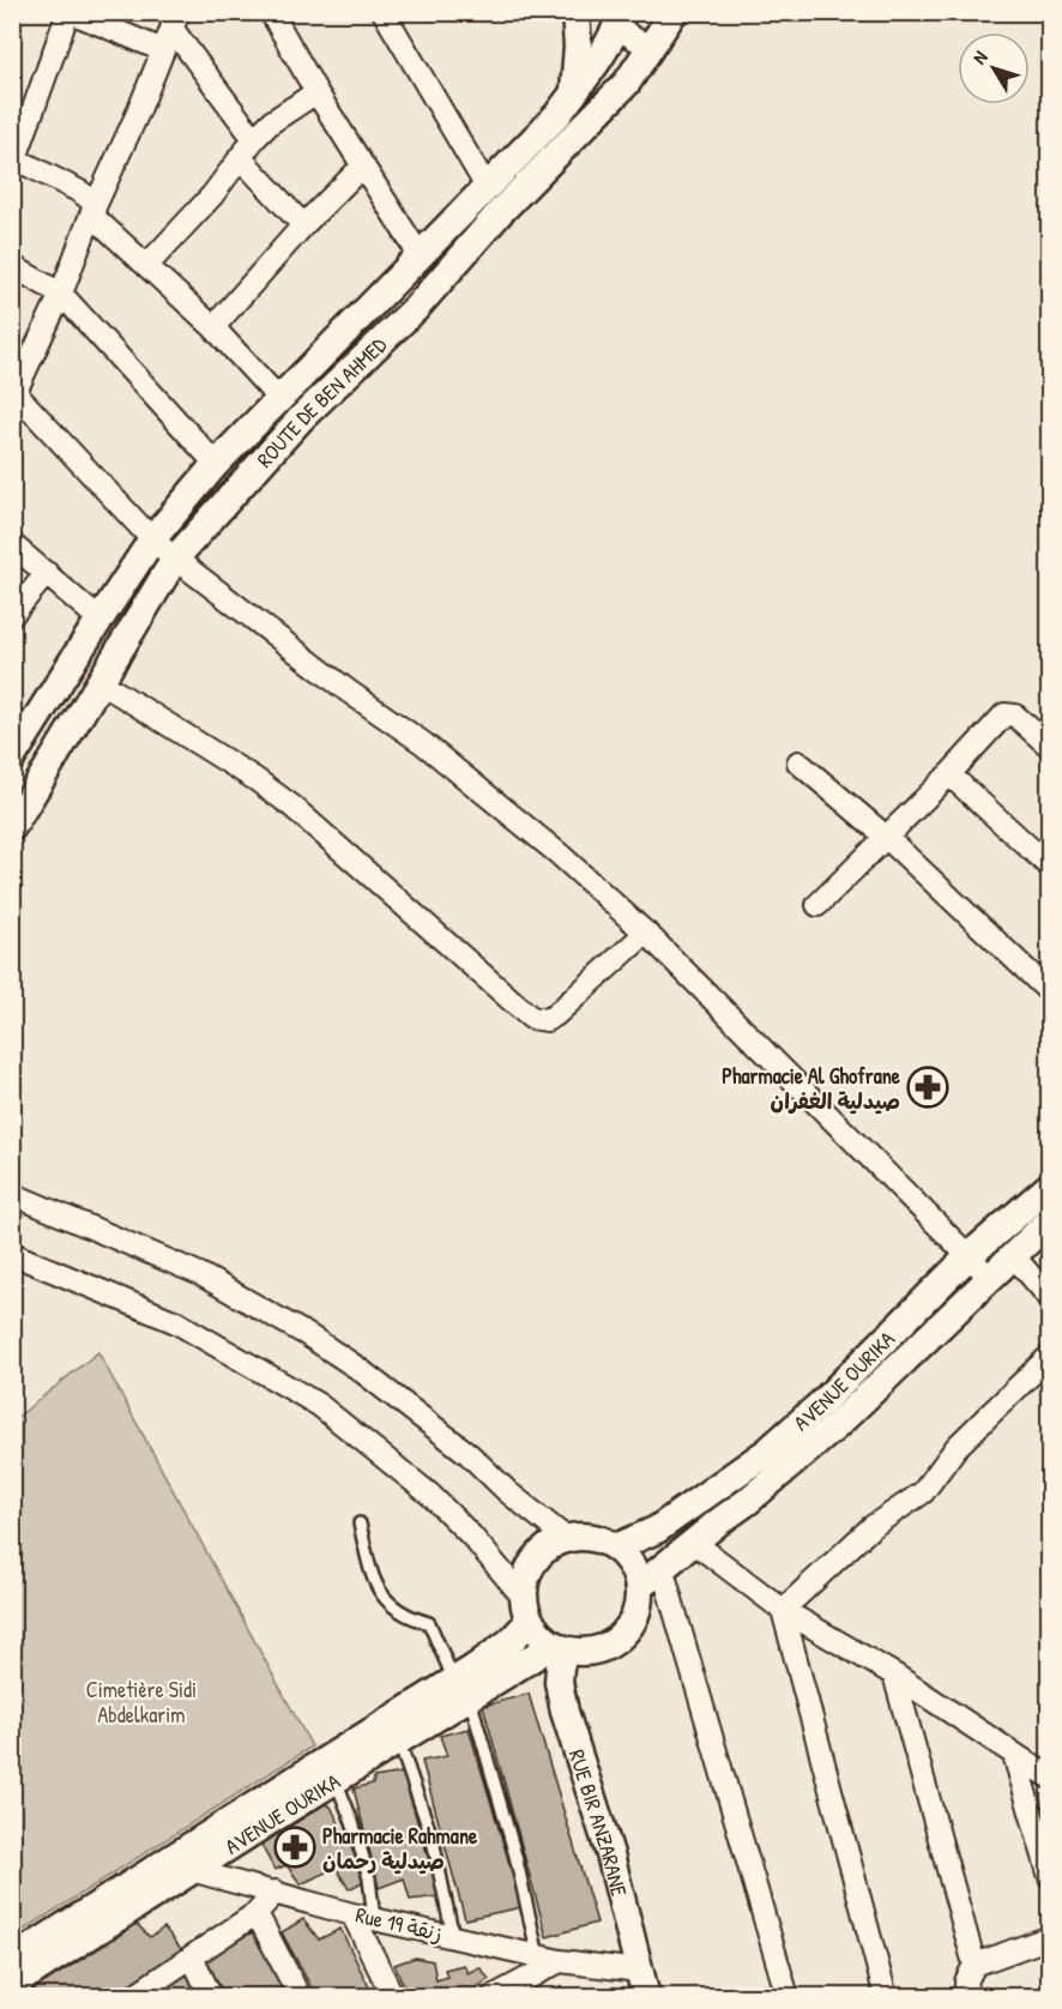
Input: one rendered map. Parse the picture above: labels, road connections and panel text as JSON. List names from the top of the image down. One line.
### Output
{"streets":{"street":["ROUTE DE BEN AHMED","AVENUE OURIKA","RUE BIR ANZARANE","Rue 19 زنقة"]},"crossings":[["AVENUE OURIKA","RUE BIR ANZARANE"],["AVENUE OURIKA","Rue 19 زنقة"],["RUE BIR ANZARANE","Rue 19 زنقة"]],"parks":["Cimetière Sidi Abdelkarim"],"places":{"pharmacy":["Pharmacie Al Ghofrane صيدلية الغفران","Pharmacie Rahmane صيدلية رحمان"]},"north":"top left"}
